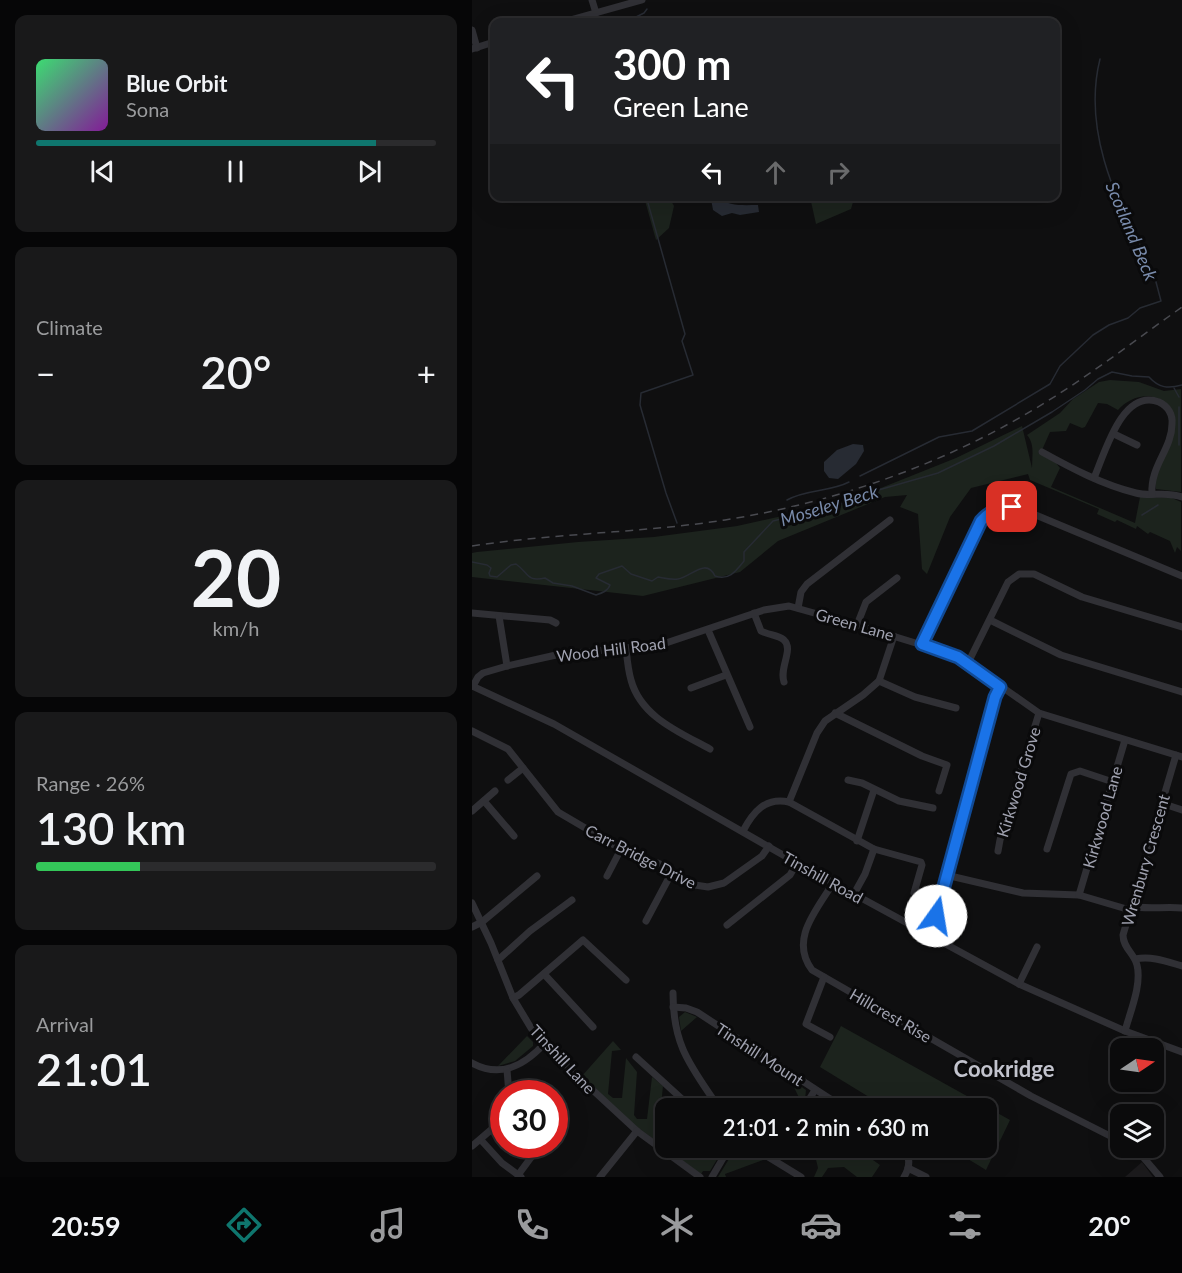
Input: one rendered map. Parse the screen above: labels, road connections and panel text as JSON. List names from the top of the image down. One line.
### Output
{"streets":{"street":["Green Lane","Wood Hill Road","Kirkwood Grove","Kirkwood Lane","Carr Bridge Drive","Wrenbury Crescent","Tinshill Road","Hillcrest Rise","Tinshill Mount","Tinshill Lane"]},"crossings":[["Green Lane","Wood Hill Road"],["Green Lane","Kirkwood Grove"],["Green Lane","Kirkwood Lane"],["Green Lane","Wrenbury Crescent"],["Wood Hill Road","Tinshill Road"],["Carr Bridge Drive","Tinshill Road"],["Wrenbury Crescent","Tinshill Road"],["Tinshill Road","Hillcrest Rise"]],"districts":["Cookridge"],"water":["Scotland Beck","Moseley Beck"],"north":"right","page":{"turn":["300 m","Green Lane"],"song":["Blue Orbit","Sona"],"tile":["Climate",["20","km/h"],["Range · 26%","130 km"],["Arrival","21:01"]],"heat":["−","20°","+"],"limit":"30","trip":"21:01 · 2 min · 630 m","tabs":["20:59","20°"]}}
